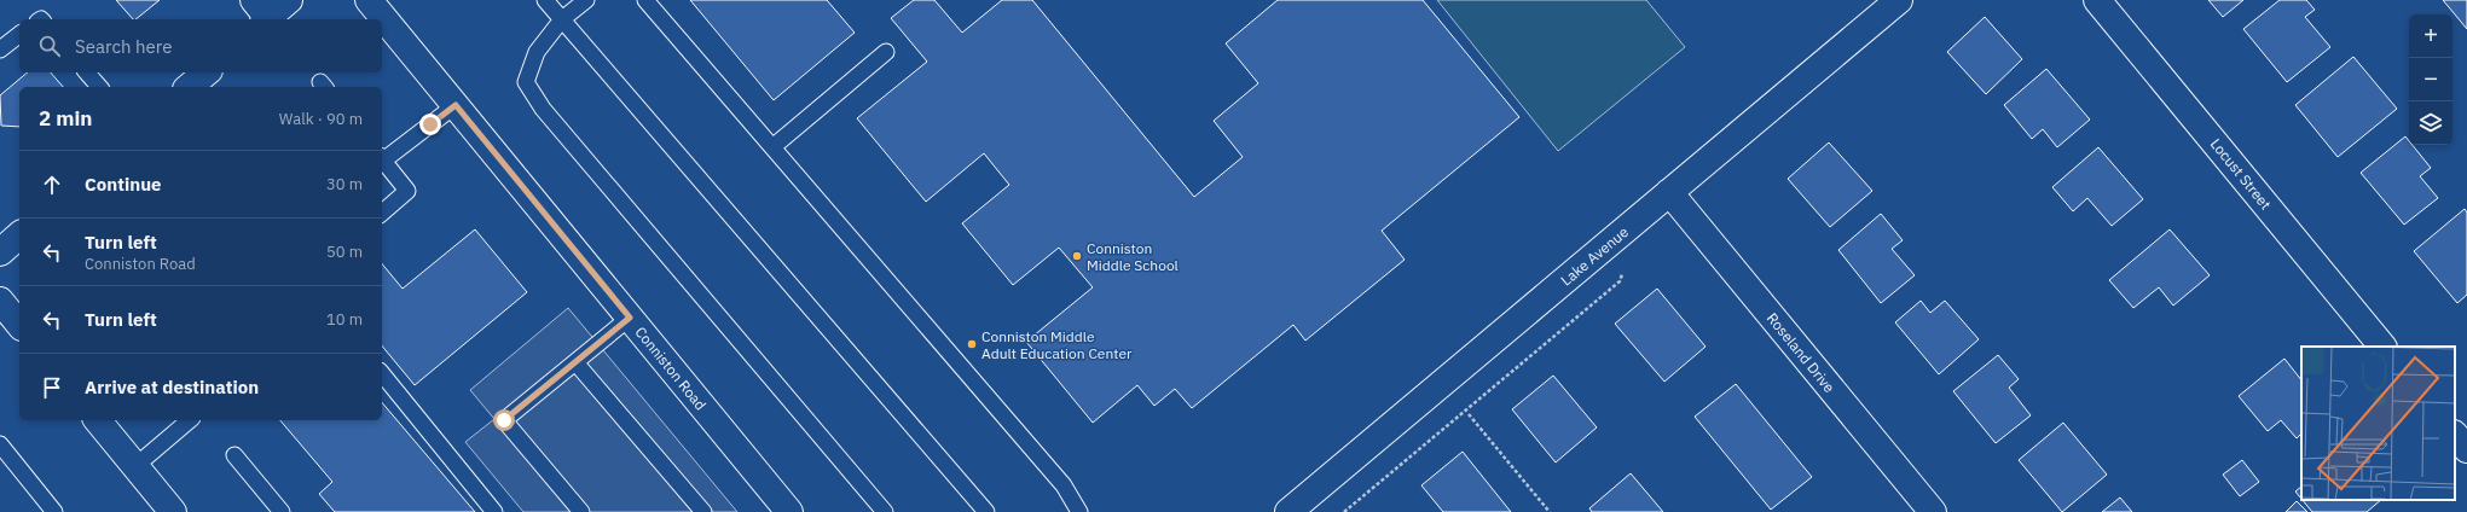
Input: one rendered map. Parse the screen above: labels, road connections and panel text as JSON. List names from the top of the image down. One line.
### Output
{"streets":{"street":["Locust Street","Lake Avenue","Roseland Drive","Conniston Road"]},"crossings":[["Lake Avenue","Roseland Drive"]],"places":["Conniston Middle School","Conniston Middle Adult Education Center"],"page":{"map_buttons":["+","−"],"search":"Search here","heading":["2 min","Walk · 90 m"],"list":[["Continue","30 m"],["Turn left","Conniston Road","50 m"],["Turn left","10 m"],"Arrive at destination"]}}
